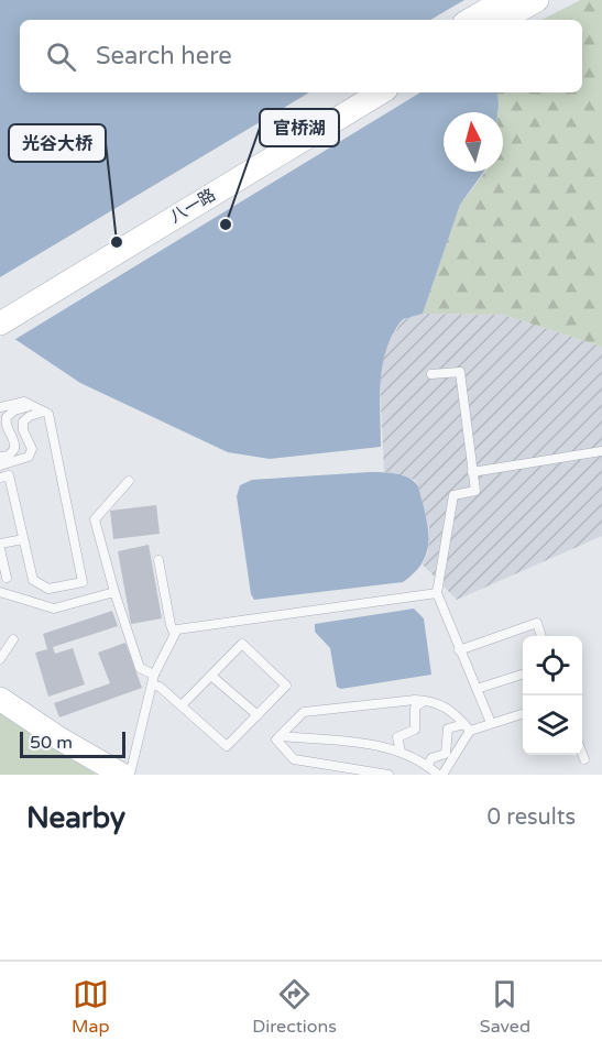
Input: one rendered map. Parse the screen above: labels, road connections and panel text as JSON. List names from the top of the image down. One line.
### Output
{"streets":{"main road":["八一路"]},"places":["官桥湖","光谷大桥"],"scale_bar":"50 m","north":"top","page":{"search":"Search here","scale":"50 m","heading":["Nearby","0 results"],"nav":["Map","Directions","Saved"]}}
